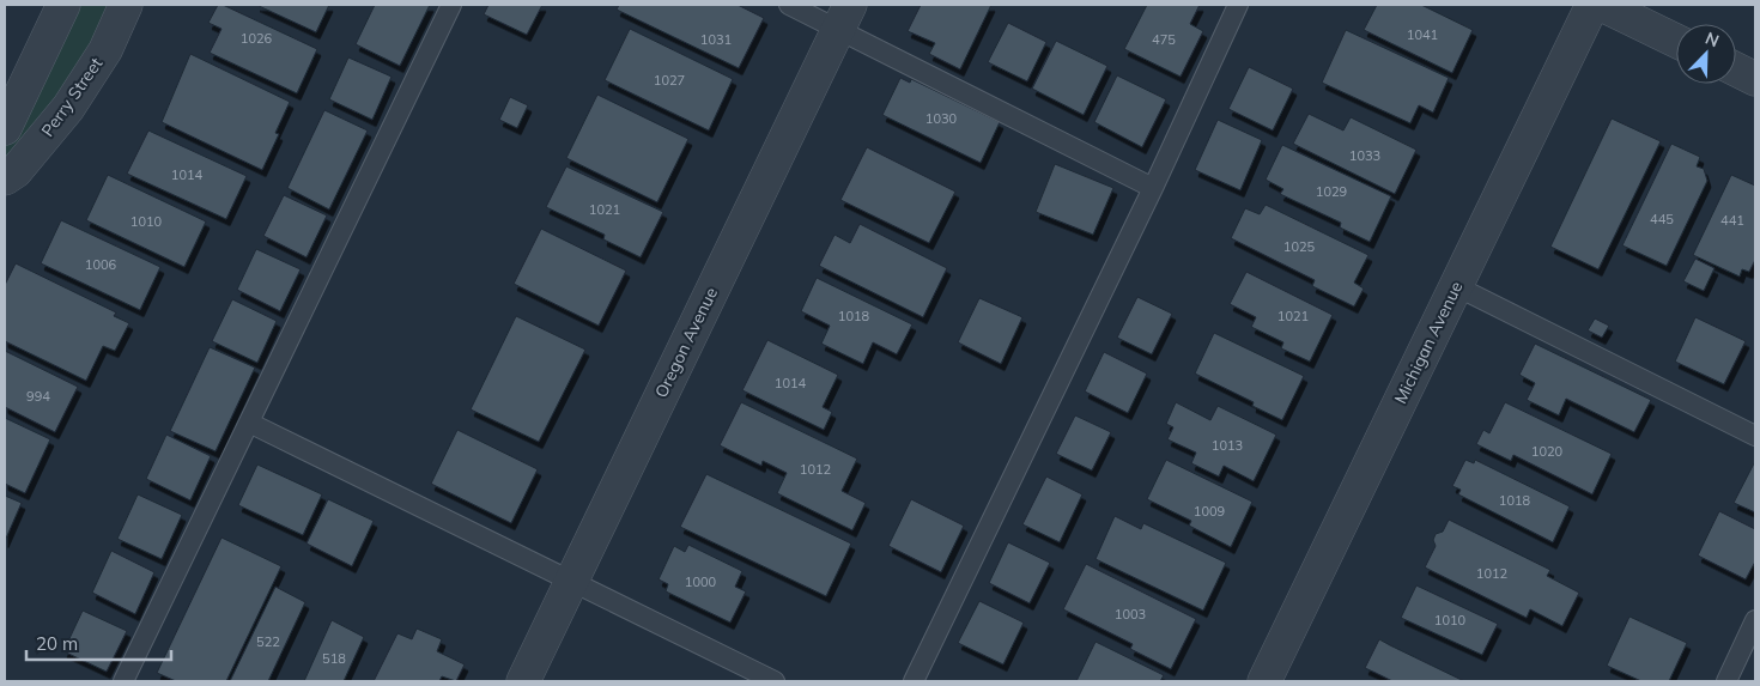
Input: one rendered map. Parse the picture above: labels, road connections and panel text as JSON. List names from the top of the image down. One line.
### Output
{"streets":{"street":["Perry Street","Oregon Avenue","Michigan Avenue"]},"house_numbers":["1041","1026","1031","475","1027","1030","1033","1014","1029","1021","445","441","1010","1025","1006","1018","1021","1014","994","1013","1020","1012","1018","1009","1012","1000","1003","1010","522","518"],"scale_bar":"20 m","north":"top right"}
